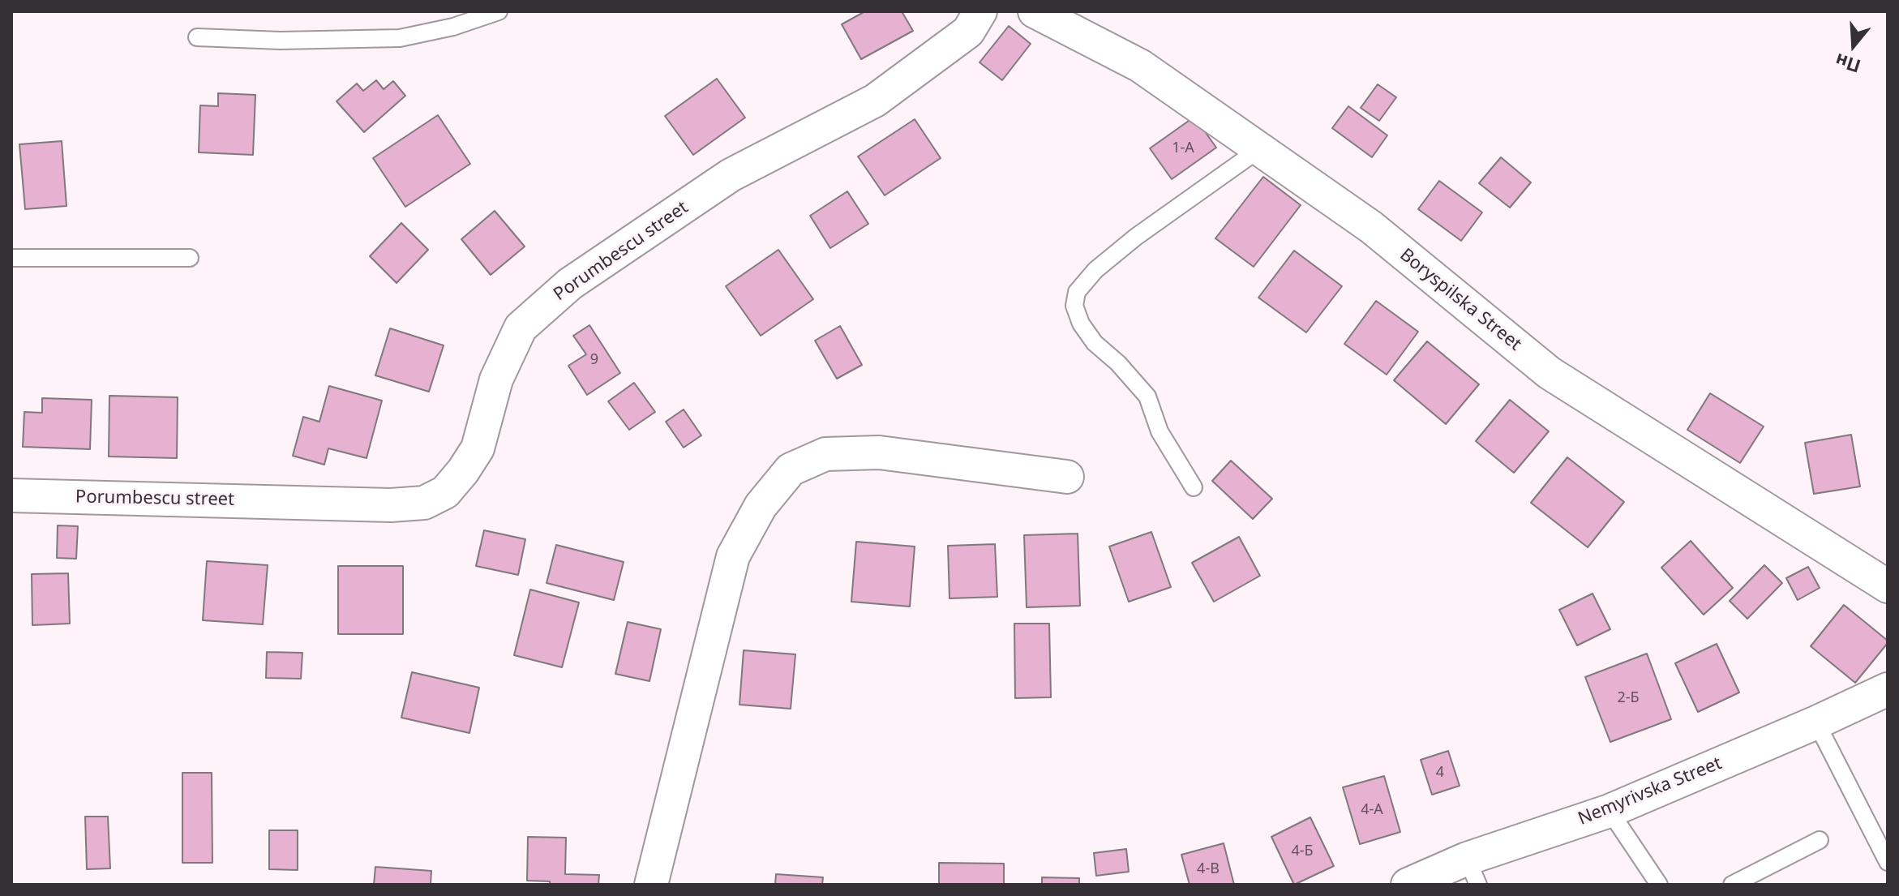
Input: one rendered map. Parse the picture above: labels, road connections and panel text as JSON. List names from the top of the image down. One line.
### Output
{"streets":{"street":["Porumbescu street","Boryspilska Street","Nemyrivska Street"]},"house_numbers":["1-А","9","2-Б","4","4-А","4-Б","4-В"],"north":"bottom"}
